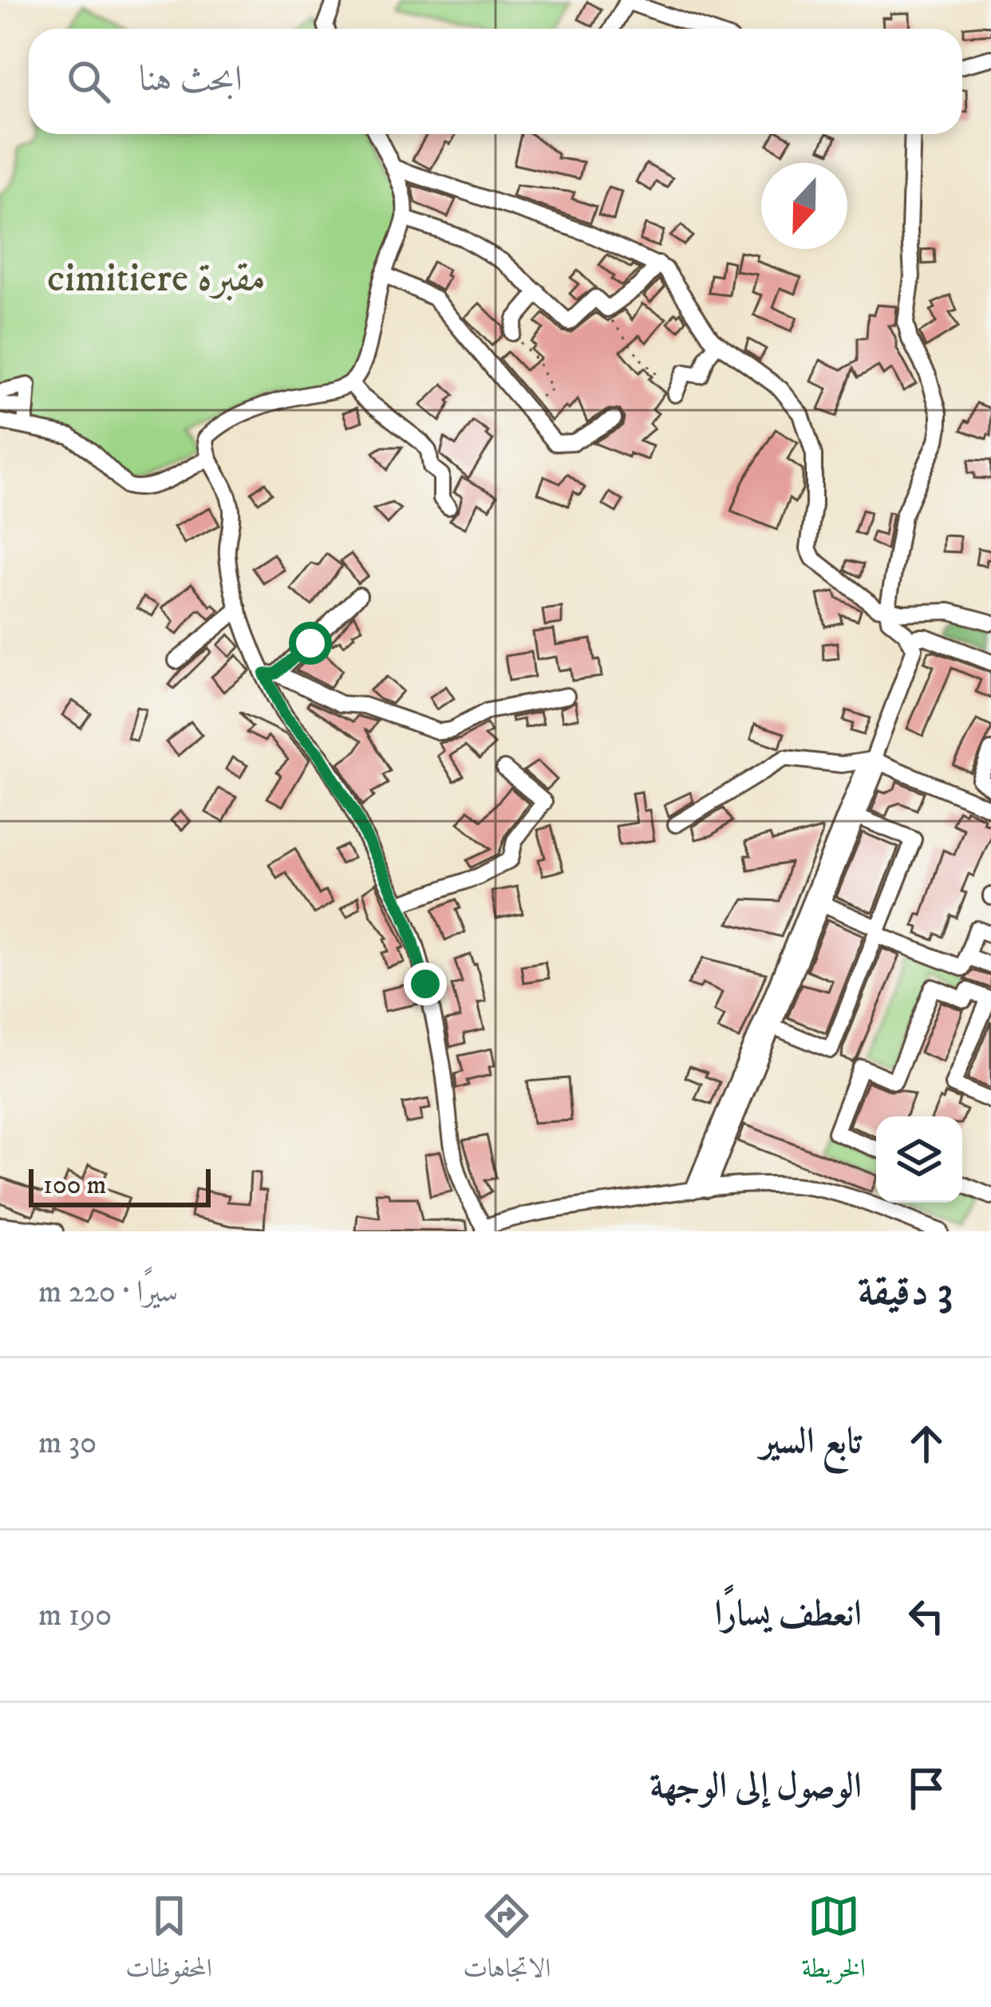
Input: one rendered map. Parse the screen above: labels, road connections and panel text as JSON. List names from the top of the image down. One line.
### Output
{"parks":["cimitiere مقبرة"],"scale_bar":"100 m","north":"bottom","page":{"search":"ابحث هنا","scale":"100 m","heading":["3 دقيقة","سيرًا · 220 m"],"list":[["تابع السير","30 m"],["انعطف يسارًا","190 m"],"الوصول إلى الوجهة"],"nav":["الخريطة","الاتجاهات","المحفوظات"]}}
